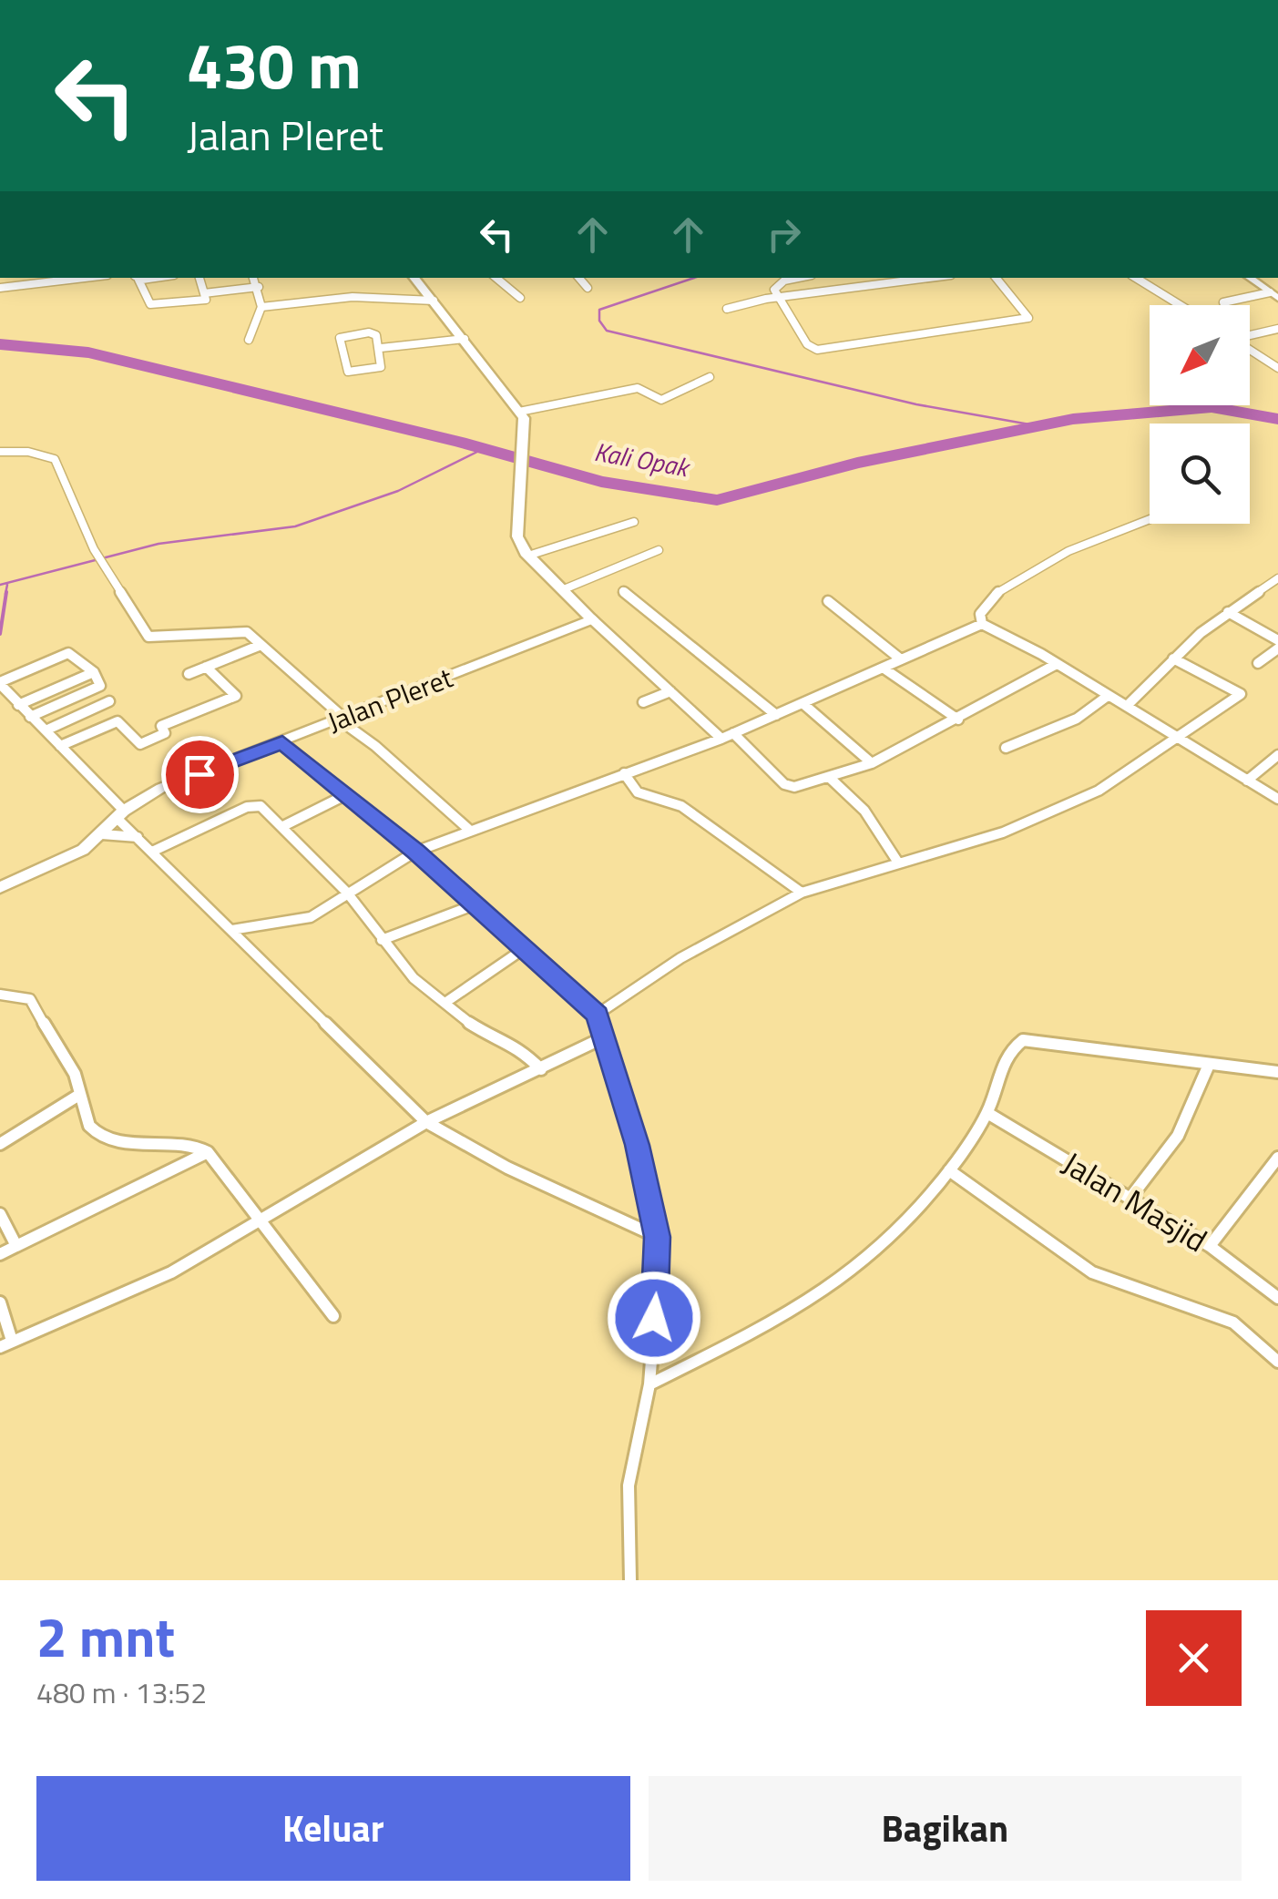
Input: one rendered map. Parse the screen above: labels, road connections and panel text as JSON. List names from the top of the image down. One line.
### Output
{"streets":{"main road":["Jalan Pleret"],"street":["Jalan Masjid"]},"water":["Kali Opak"],"north":"bottom left","page":{"turn":["430 m","Jalan Pleret"],"heading":["2 mnt","480 m · 13:52"],"buttons":["Keluar","Bagikan"]}}
